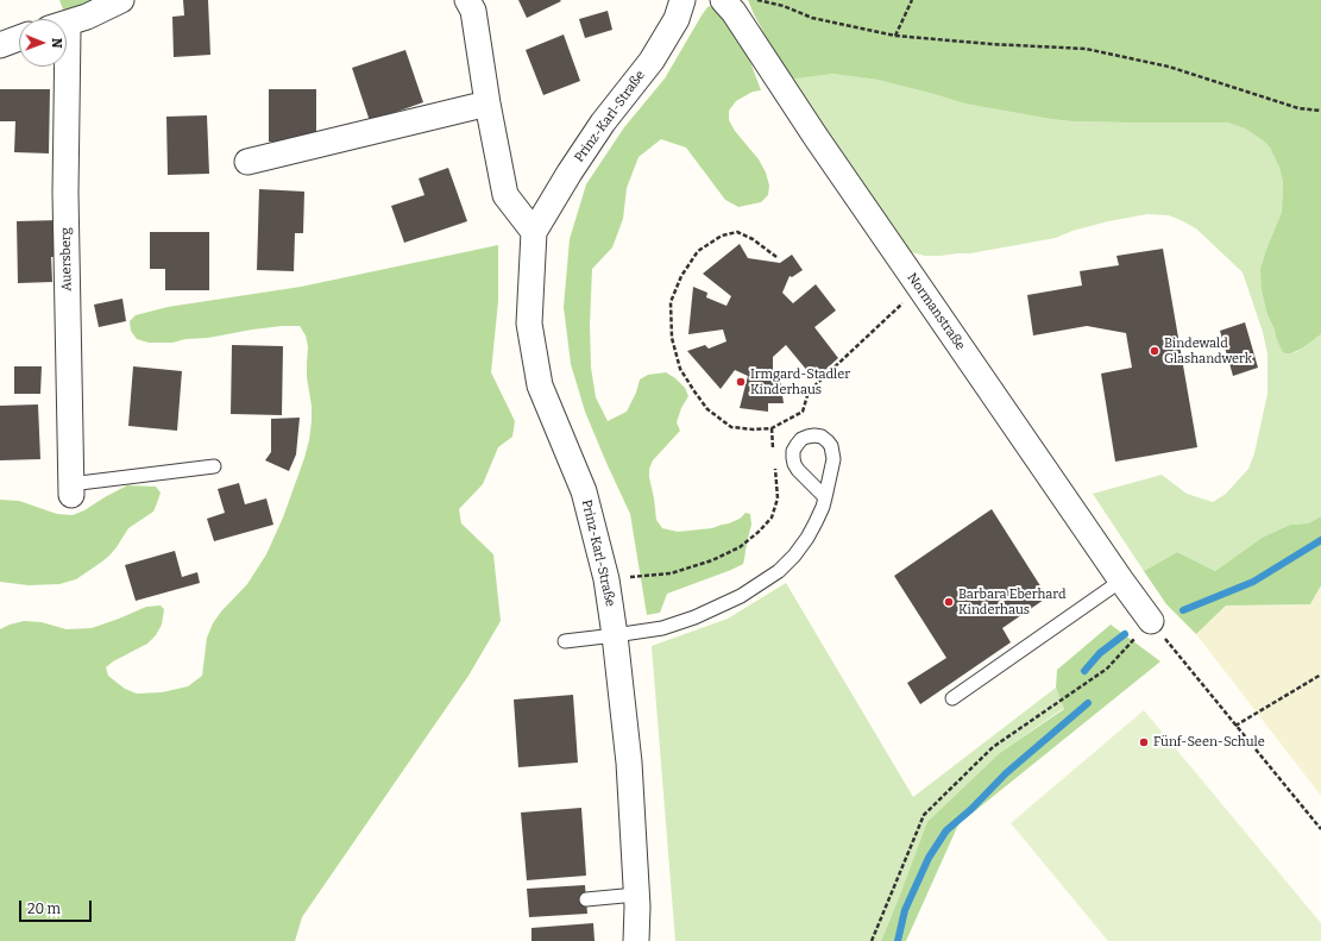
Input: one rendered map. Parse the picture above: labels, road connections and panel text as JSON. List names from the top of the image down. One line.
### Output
{"streets":{"street":["Prinz-Karl-Straße","Auersberg","Normanstraße"]},"places":["Bindewald Glashandwerk","Irmgard-Stadler Kinderhaus","Barbara Eberhard Kinderhaus","Fünf-Seen-Schule"],"scale_bar":"20 m","north":"right"}
